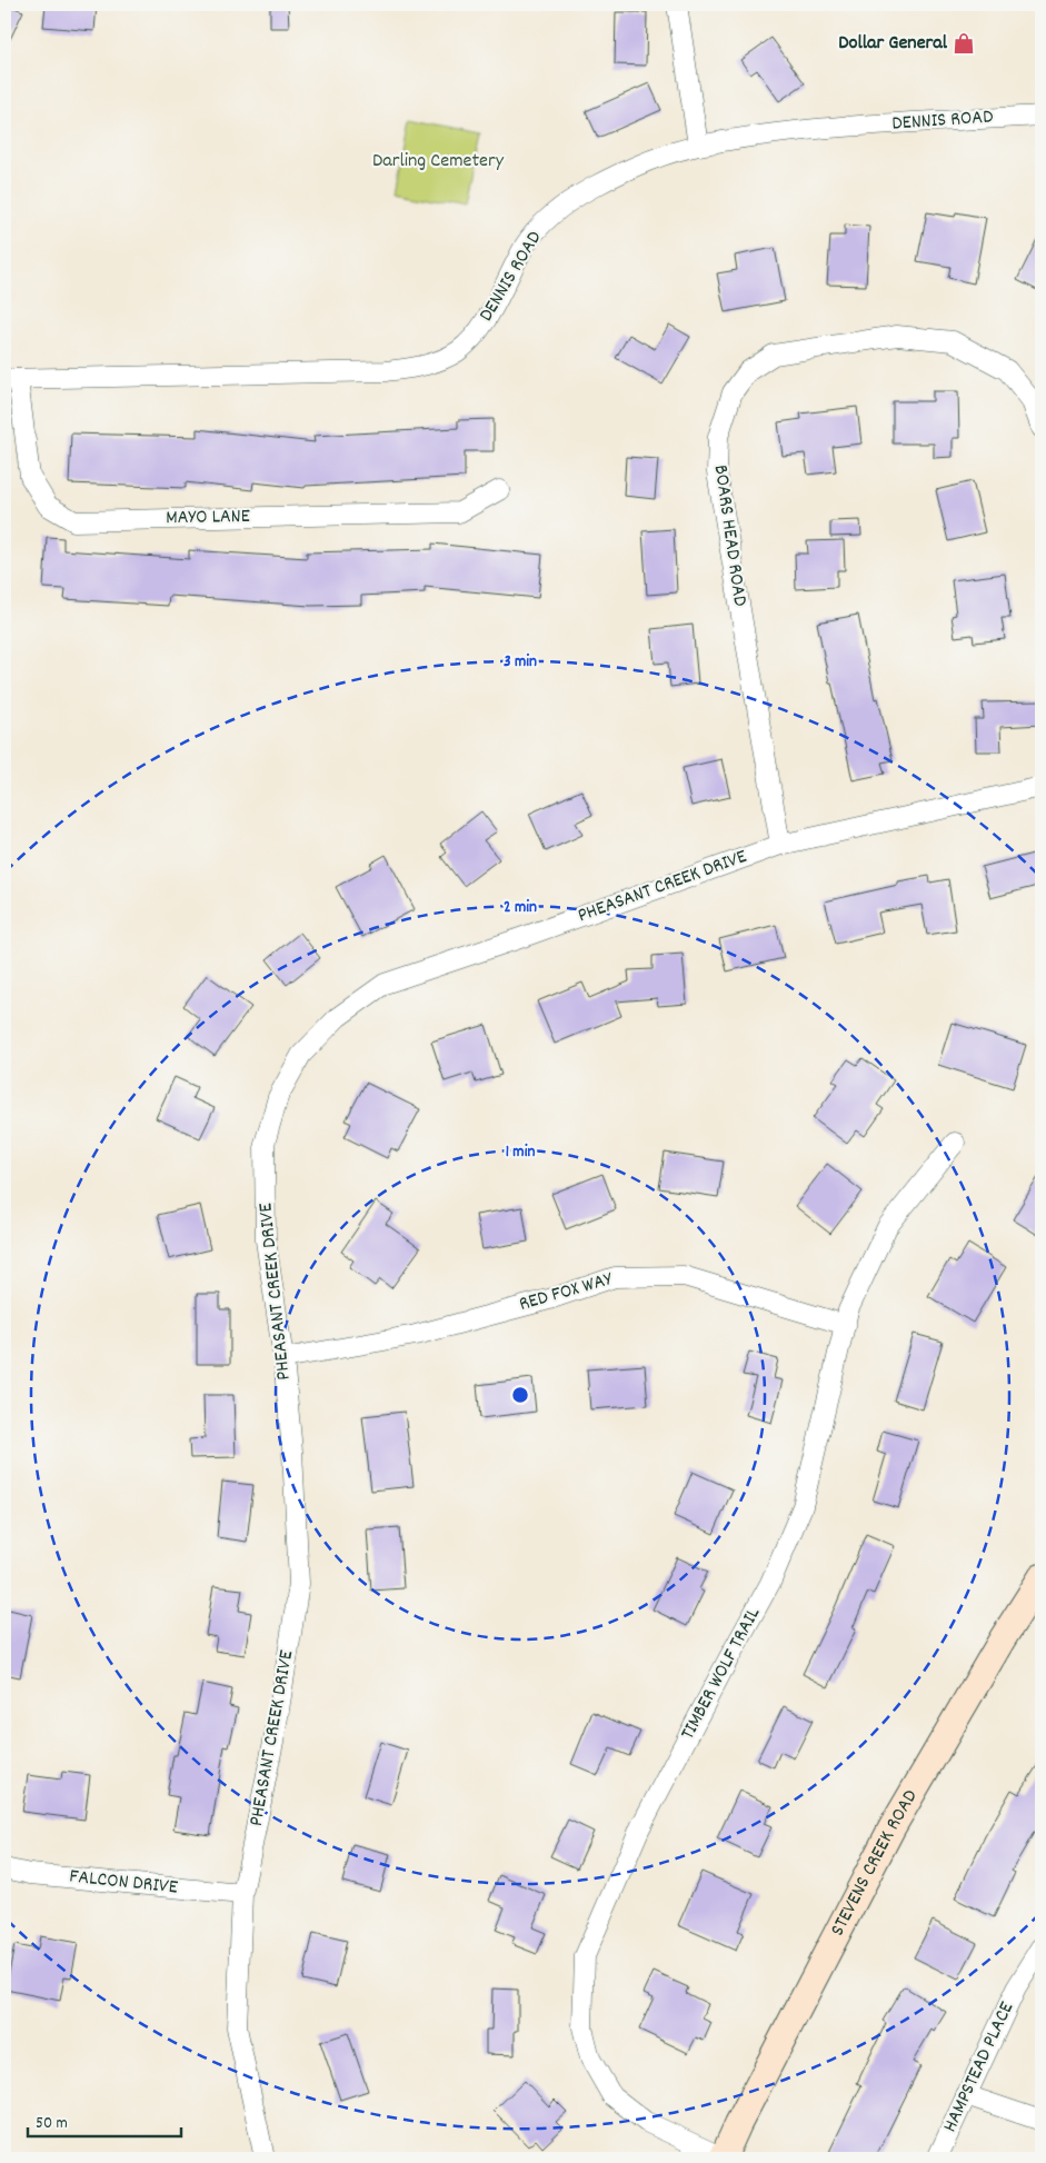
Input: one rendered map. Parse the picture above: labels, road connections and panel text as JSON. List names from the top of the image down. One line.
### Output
{"streets":{"street":["DENNIS ROAD","MAYO LANE","BOARS HEAD ROAD","PHEASANT CREEK DRIVE","RED FOX WAY","TIMBER WOLF TRAIL","STEVENS CREEK ROAD","FALCON DRIVE","HAMPSTEAD PLACE"]},"crossings":[["DENNIS ROAD","MAYO LANE"],["BOARS HEAD ROAD","PHEASANT CREEK DRIVE"],["PHEASANT CREEK DRIVE","RED FOX WAY"],["PHEASANT CREEK DRIVE","FALCON DRIVE"],["RED FOX WAY","TIMBER WOLF TRAIL"],["TIMBER WOLF TRAIL","STEVENS CREEK ROAD"]],"parks":["Darling Cemetery"],"places":{"shop":["Dollar General"]},"scale_bar":"50 m","rings":["3 min","2 min","1 min"]}
